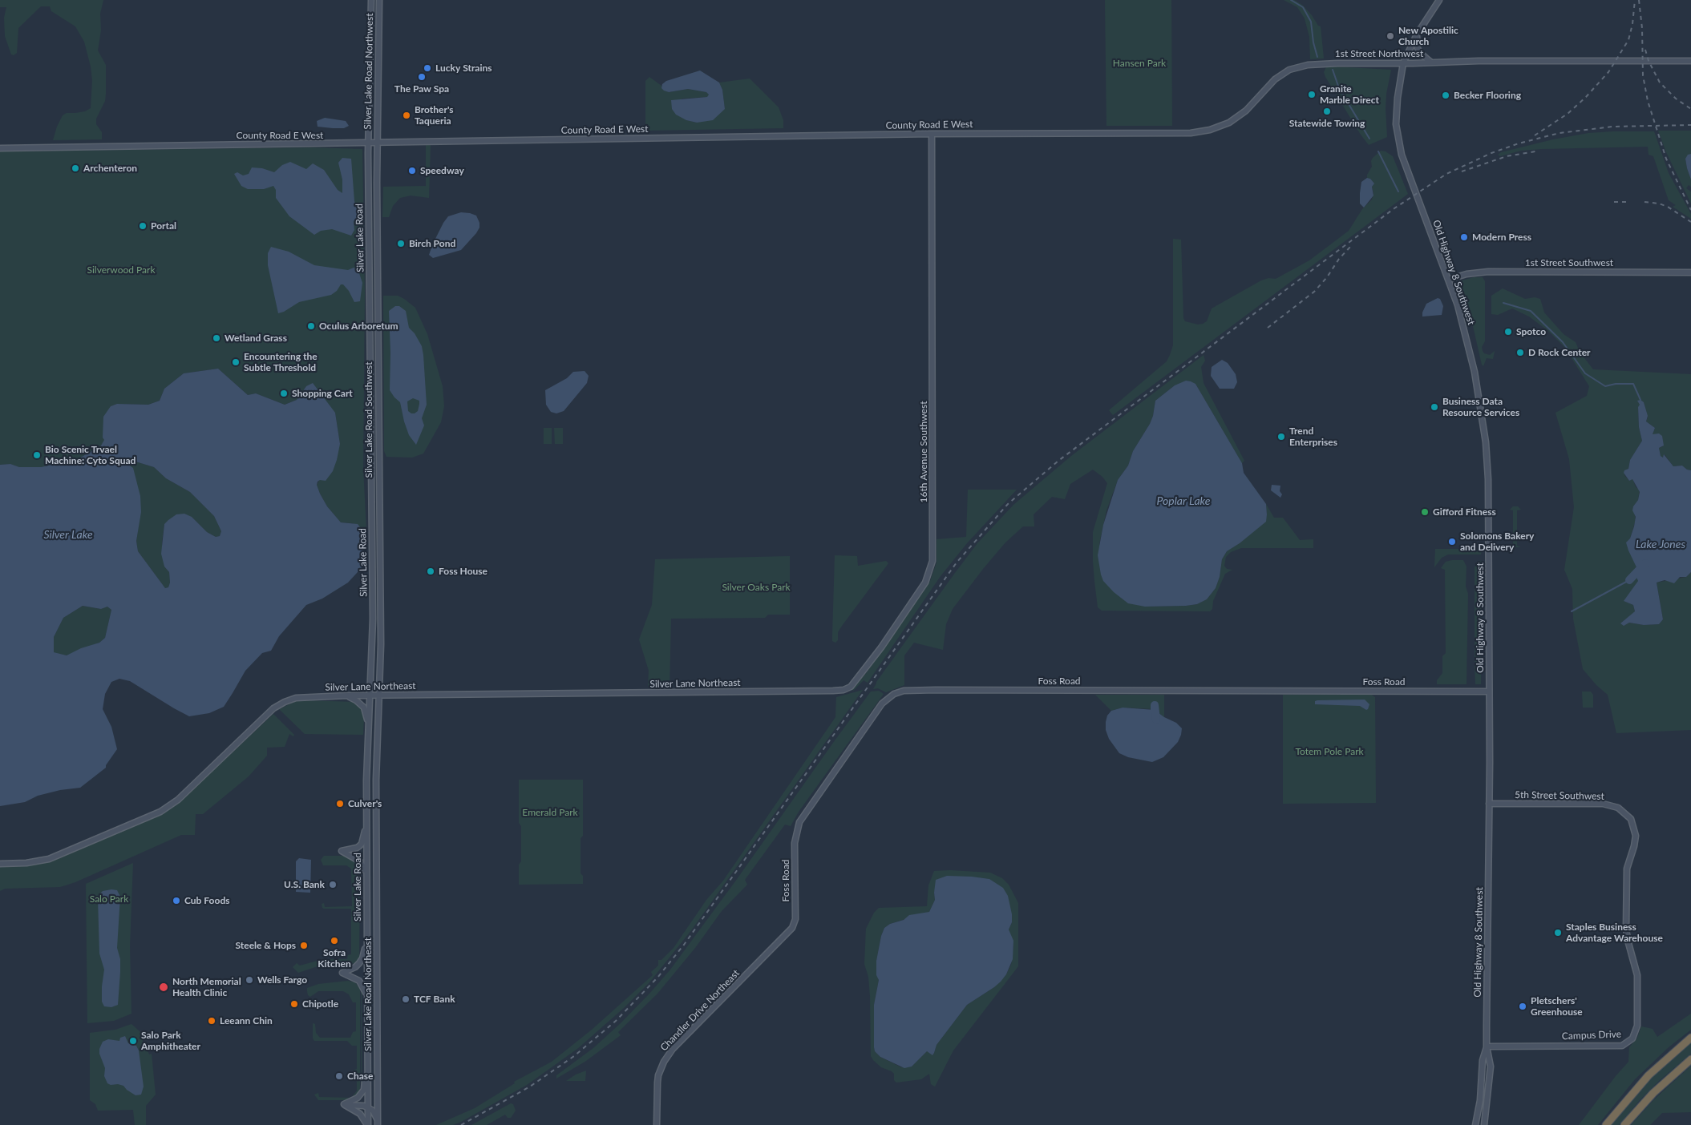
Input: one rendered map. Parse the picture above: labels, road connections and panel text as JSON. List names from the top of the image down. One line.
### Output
{"streets":{"street":["1st Street Northwest","Silver Lake Road Northwest","County Road E West","Silver Lake Road","1st Street Southwest","Old Highway 8 Southwest","Silver Lake Road Southwest","16th Avenue Southwest","Foss Road","Silver Lane Northeast","5th Street Southwest","Silver Lake Road Northeast","Chandler Drive Northeast","Campus Drive"]},"crossings":[["1st Street Northwest","County Road E West"],["1st Street Northwest","Old Highway 8 Southwest"],["Silver Lake Road Northwest","County Road E West"],["Silver Lake Road Northwest","Silver Lake Road Southwest"],["County Road E West","Silver Lake Road"],["County Road E West","Silver Lake Road Southwest"],["County Road E West","16th Avenue Southwest"],["Silver Lake Road","Silver Lane Northeast"],["1st Street Southwest","Old Highway 8 Southwest"],["Old Highway 8 Southwest","Foss Road"],["Old Highway 8 Southwest","5th Street Southwest"],["Old Highway 8 Southwest","Campus Drive"],["Silver Lake Road Southwest","Silver Lane Northeast"],["Silver Lake Road Southwest","Silver Lake Road Northeast"],["16th Avenue Southwest","Silver Lane Northeast"],["Foss Road","Chandler Drive Northeast"],["Silver Lane Northeast","Silver Lake Road Northeast"],["5th Street Southwest","Campus Drive"]],"water":["Poplar Lake","Silver Lake","Lake Jones"],"parks":["Hansen Park","Silverwood Park","Silver Oaks Park","Totem Pole Park","Emerald Park","Salo Park"],"places":["New Apostilic Church","Lucky Strains","The Paw Spa","Granite Marble Direct","Becker Flooring","Statewide Towing","Brother's Taqueria","Archenteron","Speedway","Portal","Modern Press","Birch Pond","Oculus Arboretum","Spotco","Wetland Grass","D Rock Center","Encountering the Subtle Threshold","Shopping Cart","Business Data Resource Services","Trend Enterprises","Bio Scenic Trvael Machine: Cyto Squad","Gifford Fitness","Solomons Bakery and Delivery","Foss House","Culver's","U.S. Bank","Cub Foods","Staples Business Advantage Warehouse","Sofra Kitchen","Steele & Hops","Wells Fargo","North Memorial Health Clinic","TCF Bank","Chipotle","Pletschers' Greenhouse","Leeann Chin","Salo Park Amphitheater","Chase"]}
